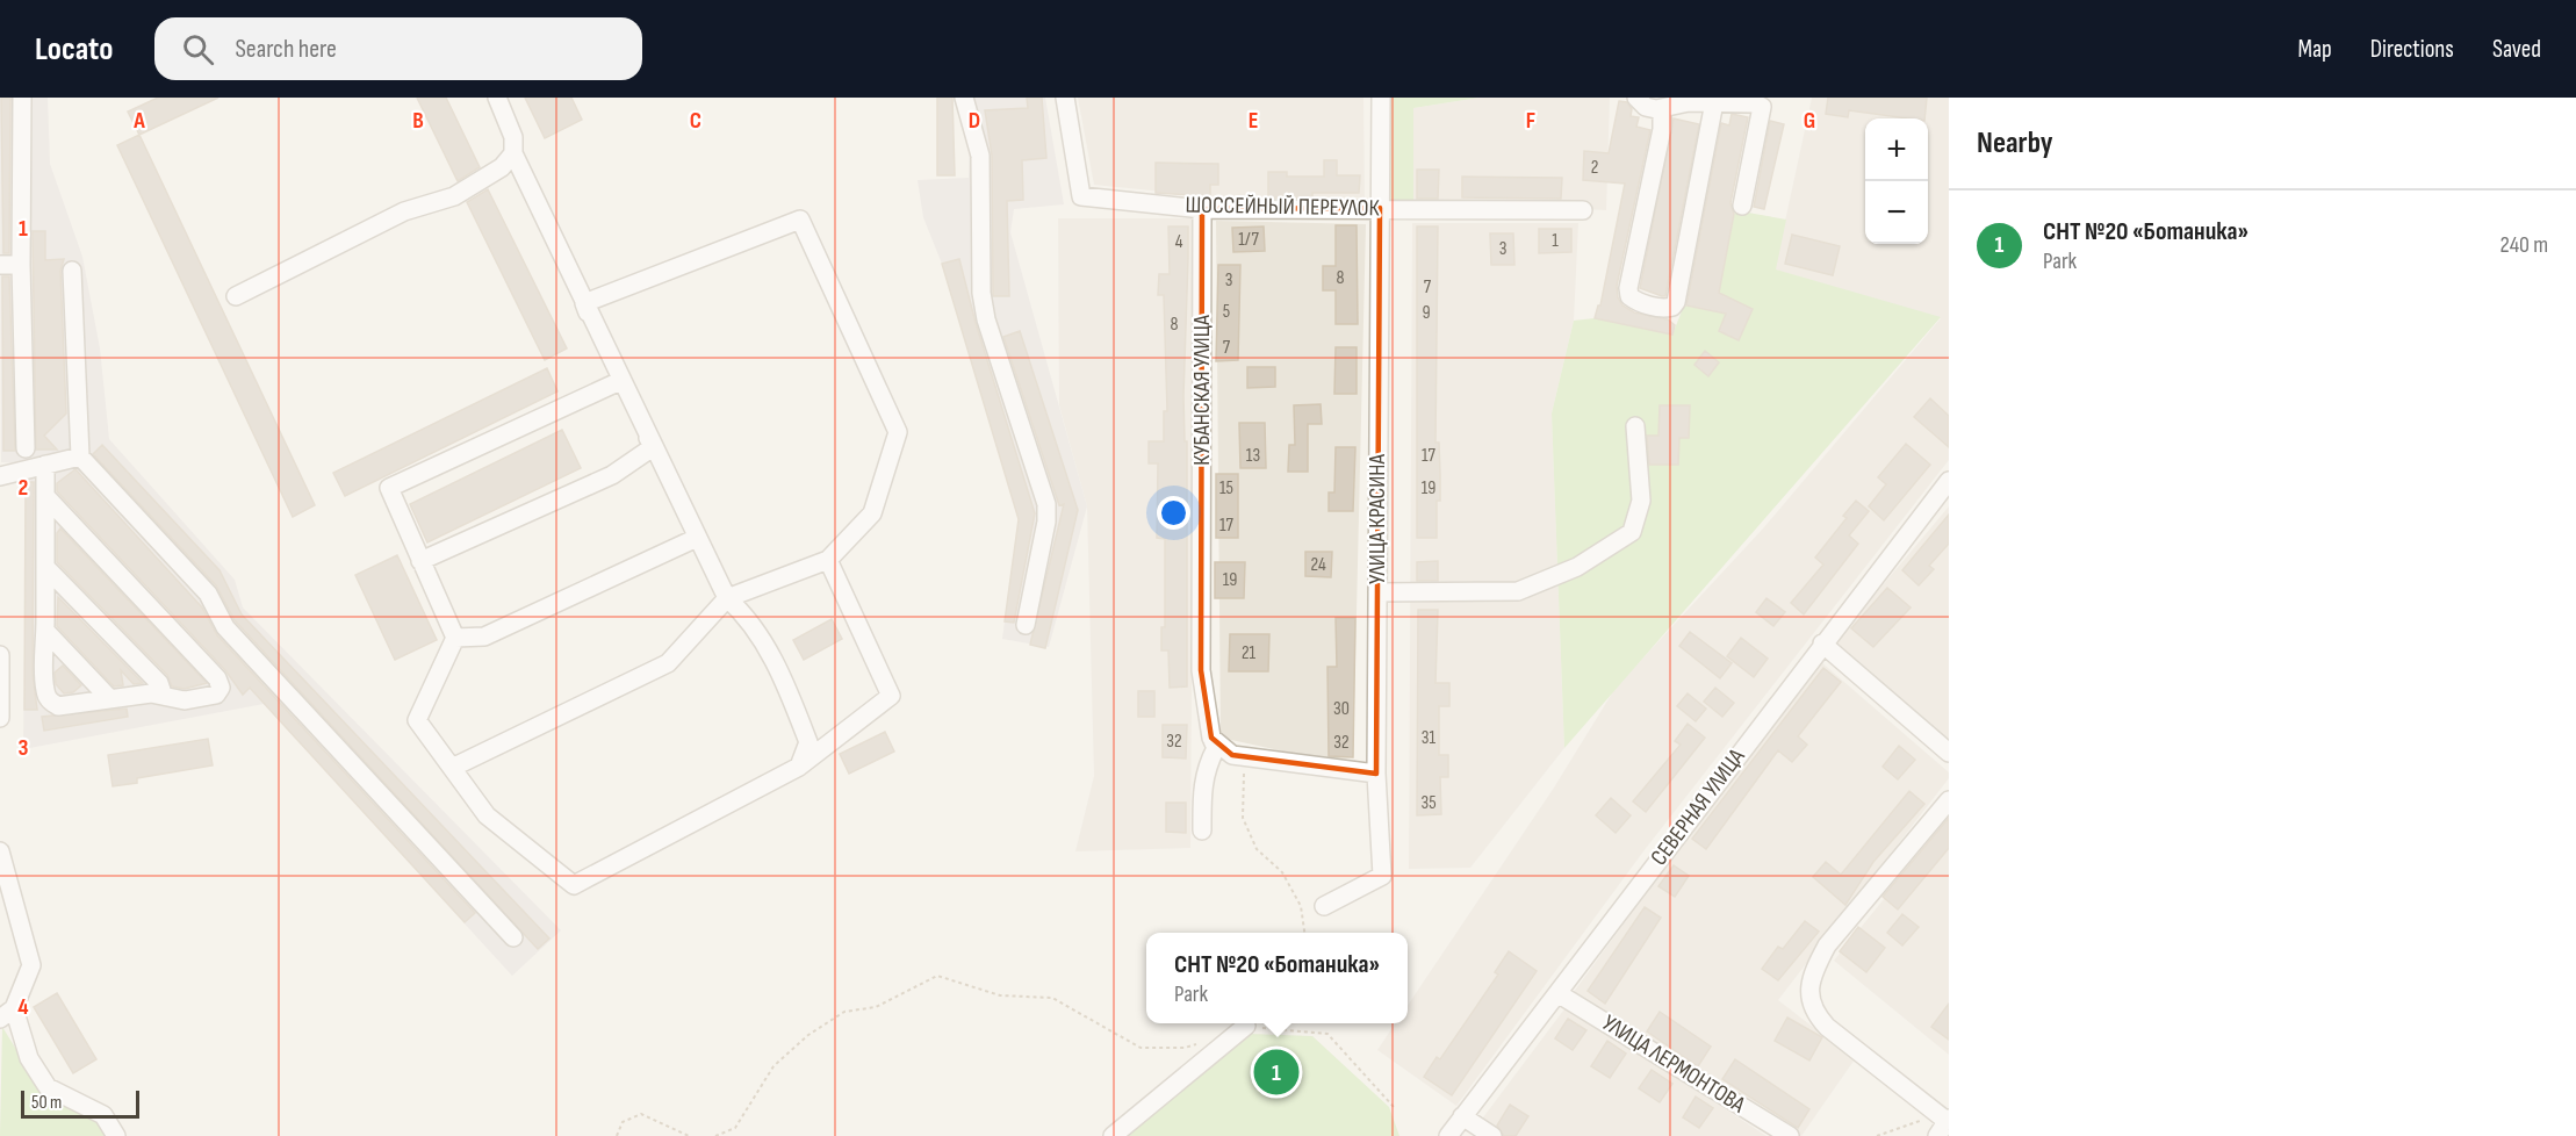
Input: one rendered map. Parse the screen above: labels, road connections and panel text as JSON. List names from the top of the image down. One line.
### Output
{"streets":{"street":["ШОССЕЙНЫЙ ПЕРЕУЛОК","КУБАНСКАЯ УЛИЦА","УЛИЦА КРАСИНА","СЕВЕРНАЯ УЛИЦА","УЛИЦА ЛЕРМОНТОВА"]},"crossings":[["ШОССЕЙНЫЙ ПЕРЕУЛОК","КУБАНСКАЯ УЛИЦА"],["ШОССЕЙНЫЙ ПЕРЕУЛОК","УЛИЦА КРАСИНА"],["СЕВЕРНАЯ УЛИЦА","УЛИЦА ЛЕРМОНТОВА"]],"house_numbers":["2","1/7","1","4","3","8","3","7","5","9","8","7","13","17","15","19","17","24","19","21","30","31","32","32","35"],"scale_bar":"50 m","page":{"header":"Locato","search":"Search here","nav":["Map","Directions","Saved"],"heading":"Nearby","map_buttons":["+","−"],"list":[{"mark":"1","name":"СНТ №20 «Ботаника»","note":"Park","value":"240 m"}],"popup":["СНТ №20 «Ботаника»","Park"],"pins":"1","scale":"50 m"},"grid":{"columns":["A","B","C","D","E","F","G"],"rows":["1","2","3","4"]}}
